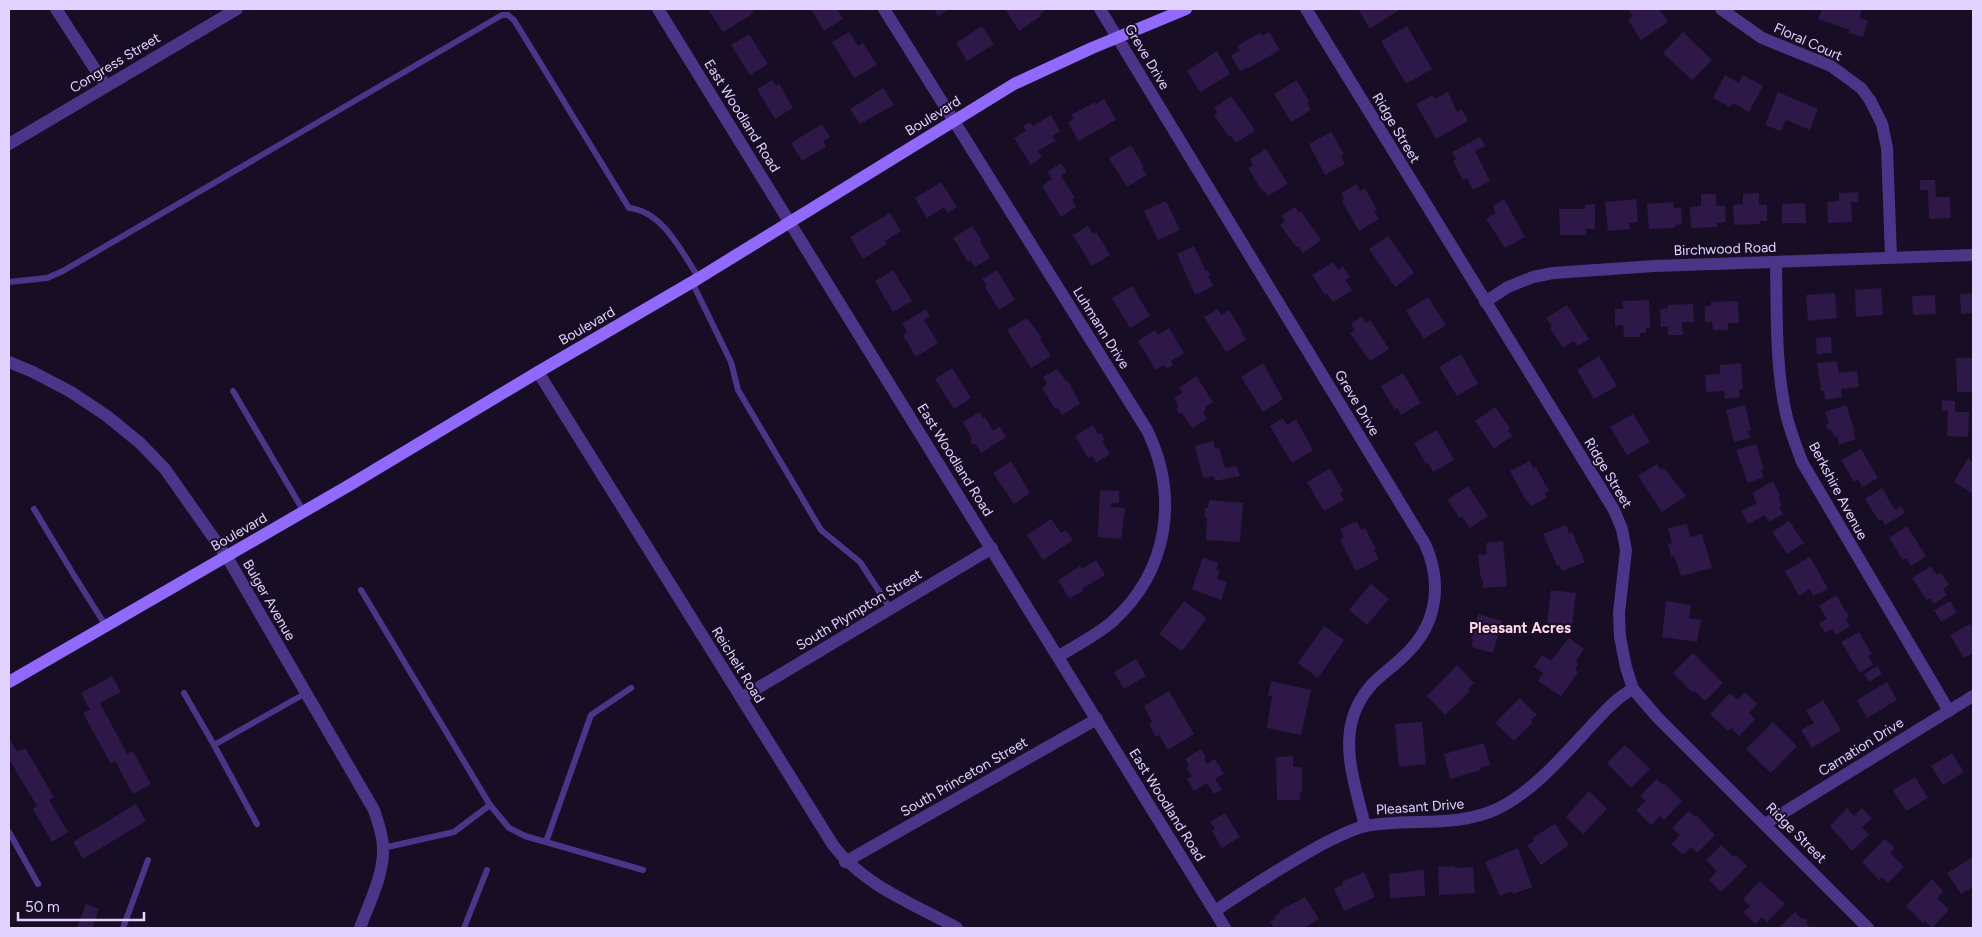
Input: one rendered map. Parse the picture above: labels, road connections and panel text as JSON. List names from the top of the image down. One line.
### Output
{"streets":{"street":["Floral Court","Greve Drive","Congress Street","East Woodland Road","Boulevard","Ridge Street","Birchwood Road","Luhmann Drive","Berkshire Avenue","Bulger Avenue","South Plympton Street","Reichelt Road","Carnation Drive","South Princeton Street","Pleasant Drive"]},"crossings":[["Floral Court","Birchwood Road"],["Greve Drive","Boulevard"],["Greve Drive","Pleasant Drive"],["East Woodland Road","Boulevard"],["East Woodland Road","Luhmann Drive"],["East Woodland Road","South Plympton Street"],["East Woodland Road","South Princeton Street"],["East Woodland Road","Pleasant Drive"],["Boulevard","Luhmann Drive"],["Boulevard","Bulger Avenue"],["Boulevard","Reichelt Road"],["Ridge Street","Birchwood Road"],["Ridge Street","Carnation Drive"],["Ridge Street","Pleasant Drive"],["Birchwood Road","Berkshire Avenue"],["Berkshire Avenue","Carnation Drive"],["South Plympton Street","Reichelt Road"],["Reichelt Road","South Princeton Street"]],"districts":["Pleasant Acres"],"scale_bar":"50 m"}
